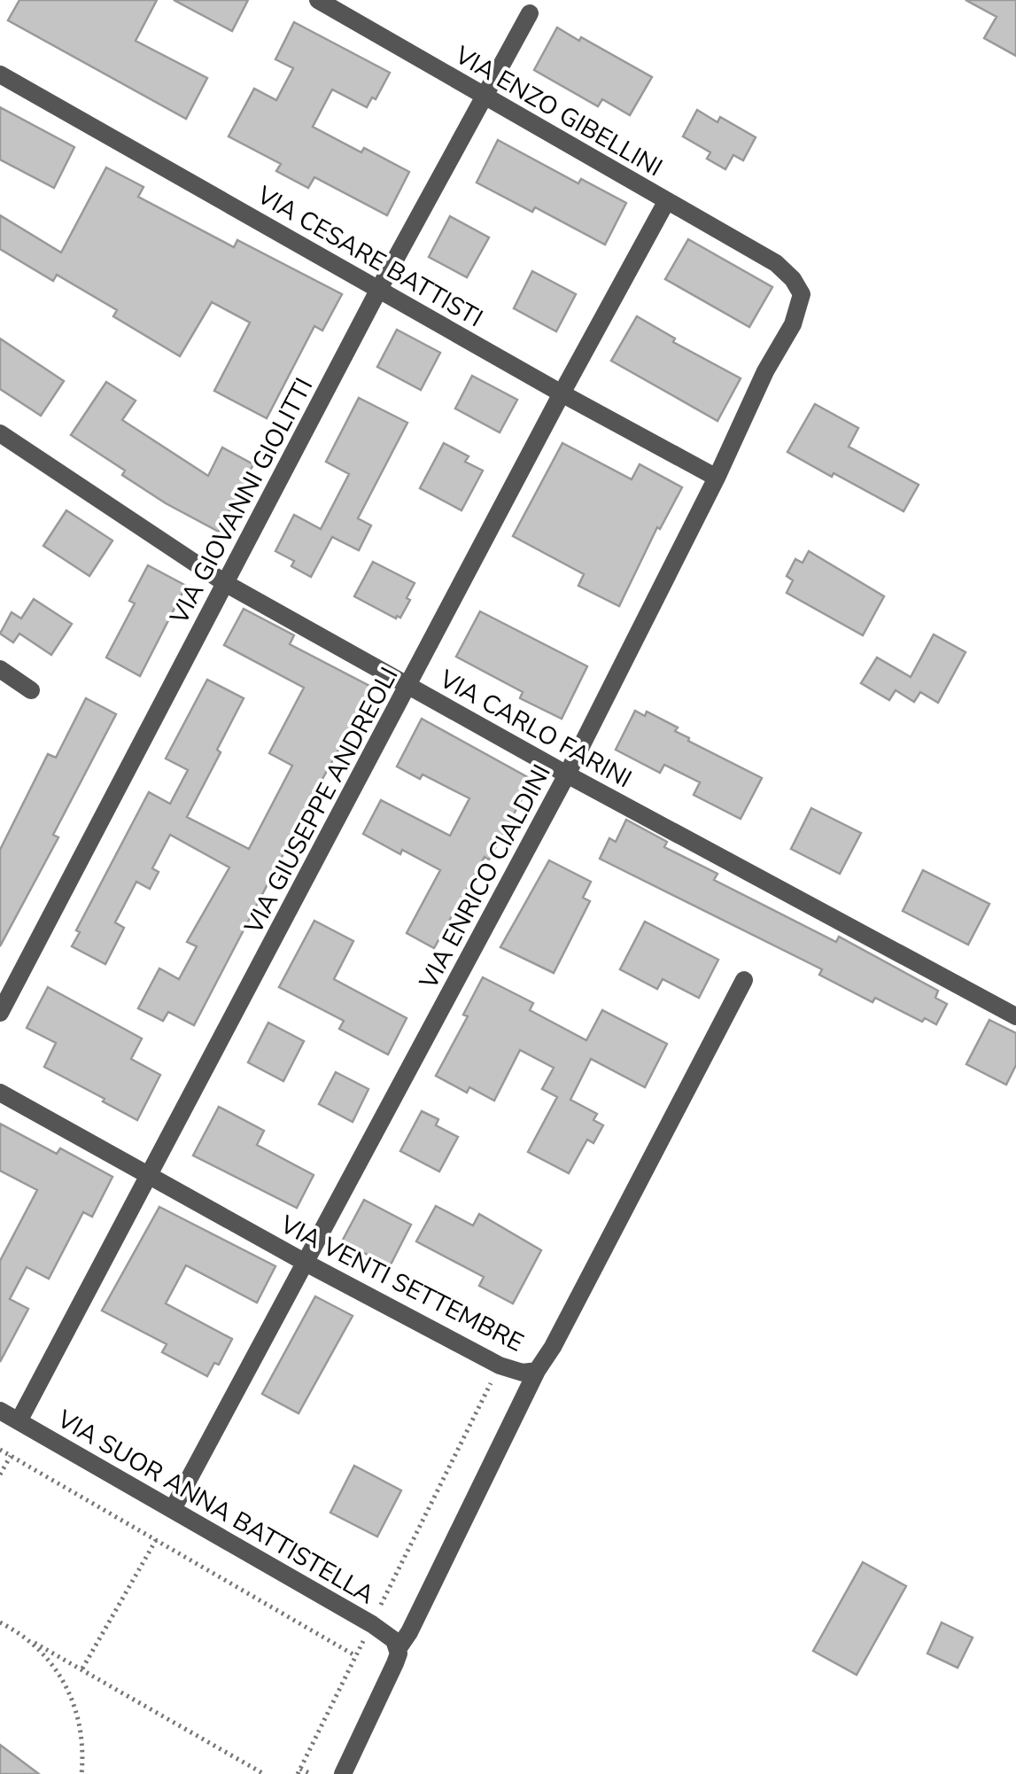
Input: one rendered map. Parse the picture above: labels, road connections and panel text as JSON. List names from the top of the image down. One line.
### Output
{"streets":{"street":["VIA ENZO GIBELLINI","VIA CESARE BATTISTI","VIA GIOVANNI GIOLITTI","VIA CARLO FARINI","VIA GIUSEPPE ANDREOLI","VIA ENRICO CIALDINI","VIA VENTI SETTEMBRE","VIA SUOR ANNA BATTISTELLA"]},"crossings":[["VIA ENZO GIBELLINI","VIA GIOVANNI GIOLITTI"],["VIA ENZO GIBELLINI","VIA GIUSEPPE ANDREOLI"],["VIA ENZO GIBELLINI","VIA ENRICO CIALDINI"],["VIA CESARE BATTISTI","VIA GIOVANNI GIOLITTI"],["VIA CESARE BATTISTI","VIA GIUSEPPE ANDREOLI"],["VIA CESARE BATTISTI","VIA ENRICO CIALDINI"],["VIA GIOVANNI GIOLITTI","VIA CARLO FARINI"],["VIA CARLO FARINI","VIA GIUSEPPE ANDREOLI"],["VIA CARLO FARINI","VIA ENRICO CIALDINI"],["VIA GIUSEPPE ANDREOLI","VIA VENTI SETTEMBRE"],["VIA GIUSEPPE ANDREOLI","VIA SUOR ANNA BATTISTELLA"],["VIA ENRICO CIALDINI","VIA VENTI SETTEMBRE"],["VIA ENRICO CIALDINI","VIA SUOR ANNA BATTISTELLA"]]}
